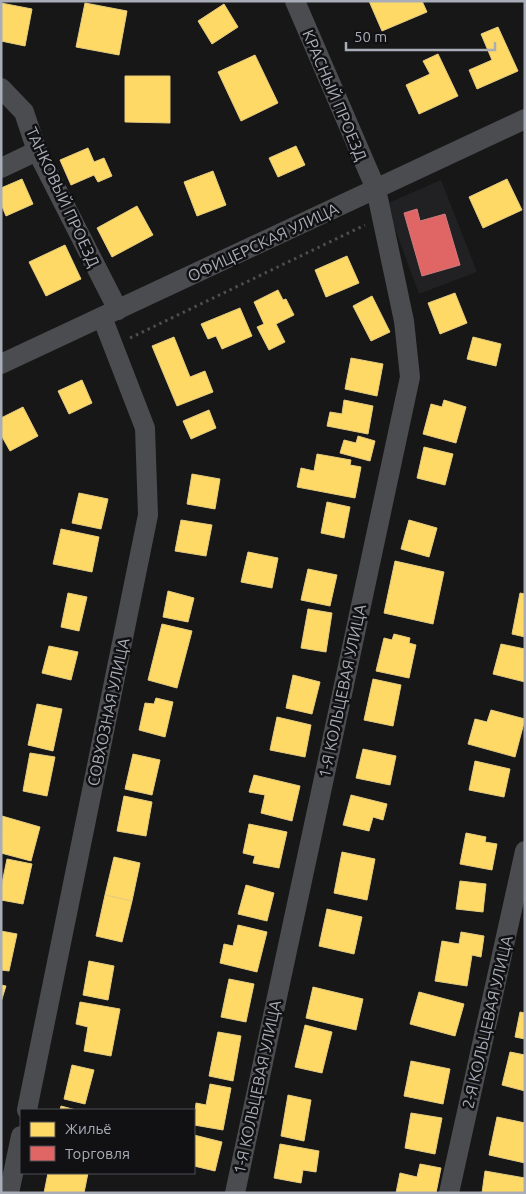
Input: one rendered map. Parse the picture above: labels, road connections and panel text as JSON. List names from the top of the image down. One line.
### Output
{"streets":{"street":["КРАСНЫЙ ПРОЕЗД","ТАНКОВЫЙ ПРОЕЗД","ОФИЦЕРСКАЯ УЛИЦА","1-Я КОЛЬЦЕВАЯ УЛИЦА","СОВХОЗНАЯ УЛИЦА","2-Я КОЛЬЦЕВАЯ УЛИЦА"]},"crossings":[["КРАСНЫЙ ПРОЕЗД","ОФИЦЕРСКАЯ УЛИЦА"],["КРАСНЫЙ ПРОЕЗД","1-Я КОЛЬЦЕВАЯ УЛИЦА"],["ТАНКОВЫЙ ПРОЕЗД","ОФИЦЕРСКАЯ УЛИЦА"],["ТАНКОВЫЙ ПРОЕЗД","СОВХОЗНАЯ УЛИЦА"],["ОФИЦЕРСКАЯ УЛИЦА","1-Я КОЛЬЦЕВАЯ УЛИЦА"],["ОФИЦЕРСКАЯ УЛИЦА","СОВХОЗНАЯ УЛИЦА"]],"legend":["Жильё","Торговля"],"scale_bar":"50 m"}
